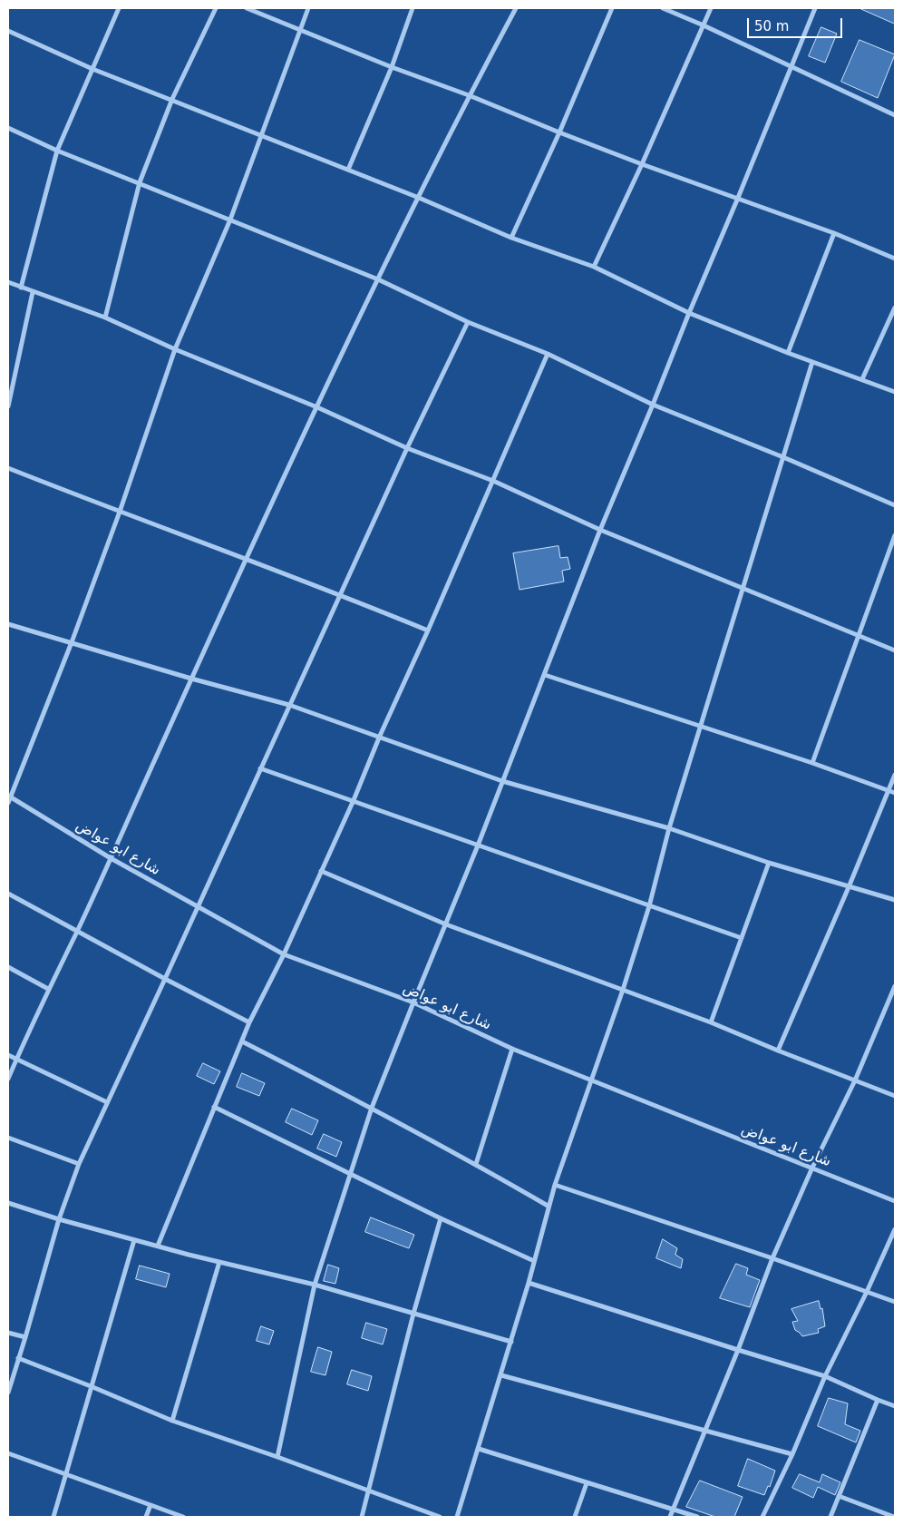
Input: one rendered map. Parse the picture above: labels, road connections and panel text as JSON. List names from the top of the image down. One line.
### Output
{"streets":{"street":["شارع ابو عواض"]},"scale_bar":"50 m"}
